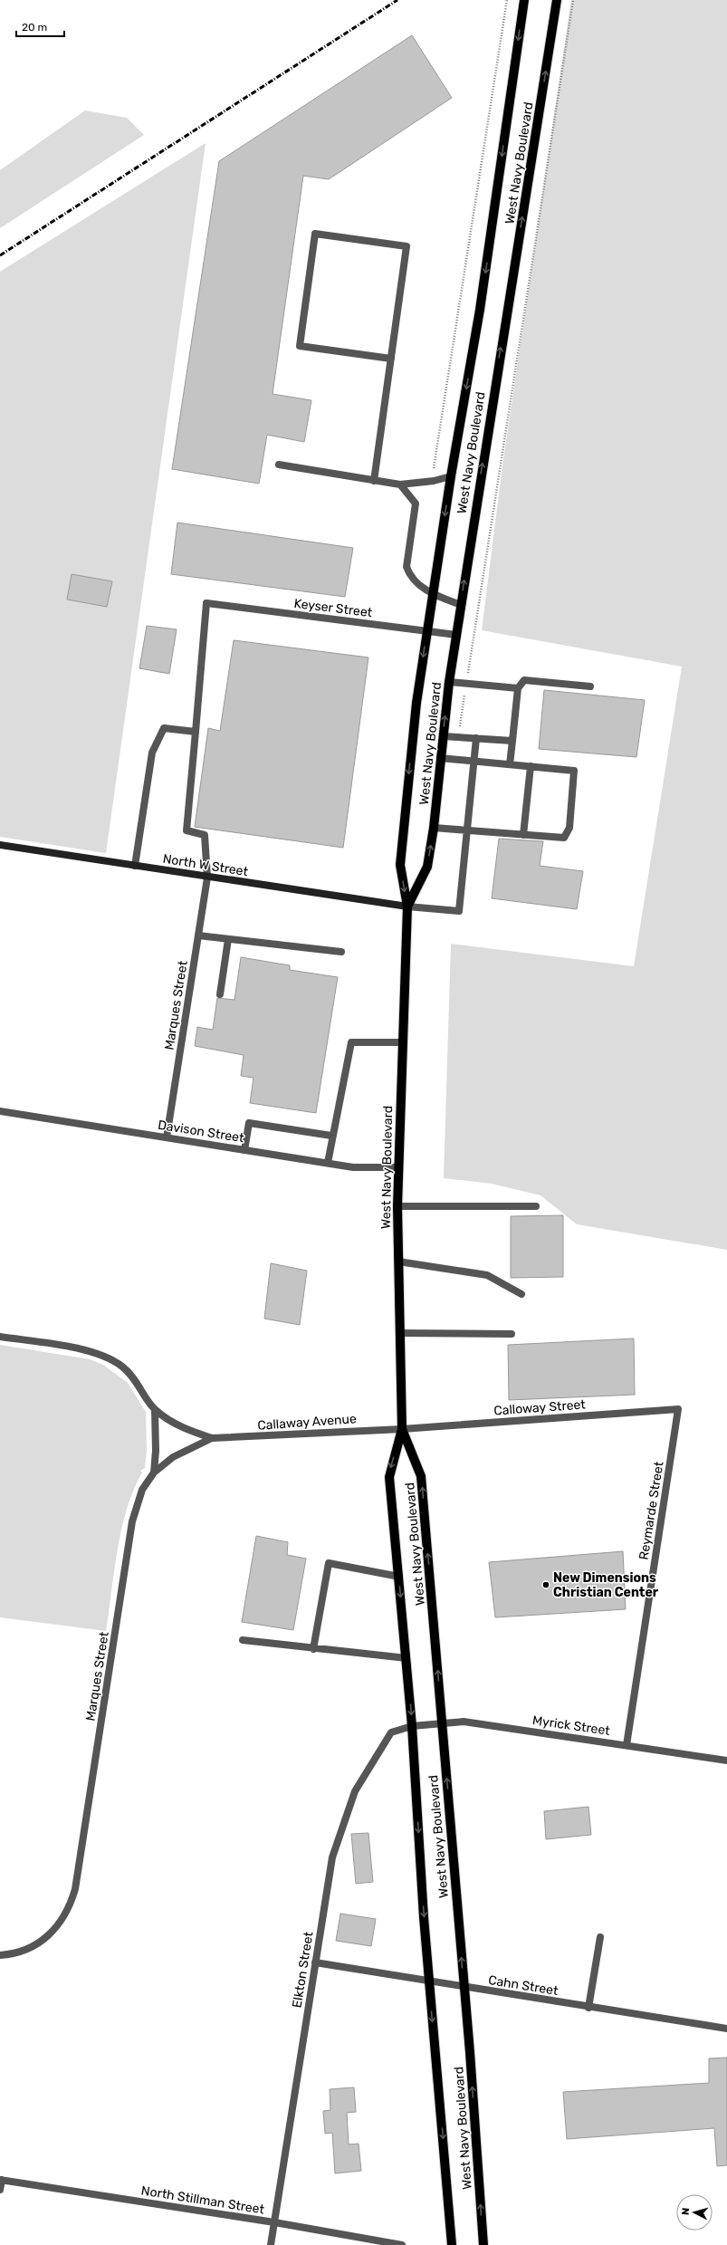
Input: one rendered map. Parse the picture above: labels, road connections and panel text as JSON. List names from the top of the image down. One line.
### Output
{"streets":{"main road":["West Navy Boulevard","North W Street"],"street":["Keyser Street","Marques Street","Davison Street","Calloway Street","Callaway Avenue","Reymarde Street","Myrick Street","Elkton Street","Cahn Street","North Stillman Street"]},"crossings":[["West Navy Boulevard","Keyser Street"],["West Navy Boulevard","North W Street"],["West Navy Boulevard","Davison Street"],["West Navy Boulevard","Calloway Street"],["West Navy Boulevard","Callaway Avenue"],["West Navy Boulevard","Myrick Street"],["West Navy Boulevard","Elkton Street"],["West Navy Boulevard","Cahn Street"],["Keyser Street","Marques Street"],["North W Street","Marques Street"],["Marques Street","Davison Street"],["Marques Street","Callaway Avenue"],["Calloway Street","Callaway Avenue"],["Calloway Street","Reymarde Street"],["Reymarde Street","Myrick Street"],["Myrick Street","Elkton Street"],["Elkton Street","Cahn Street"],["Elkton Street","North Stillman Street"]],"places":["New Dimensions Christian Center"],"scale_bar":"20 m","north":"left"}
